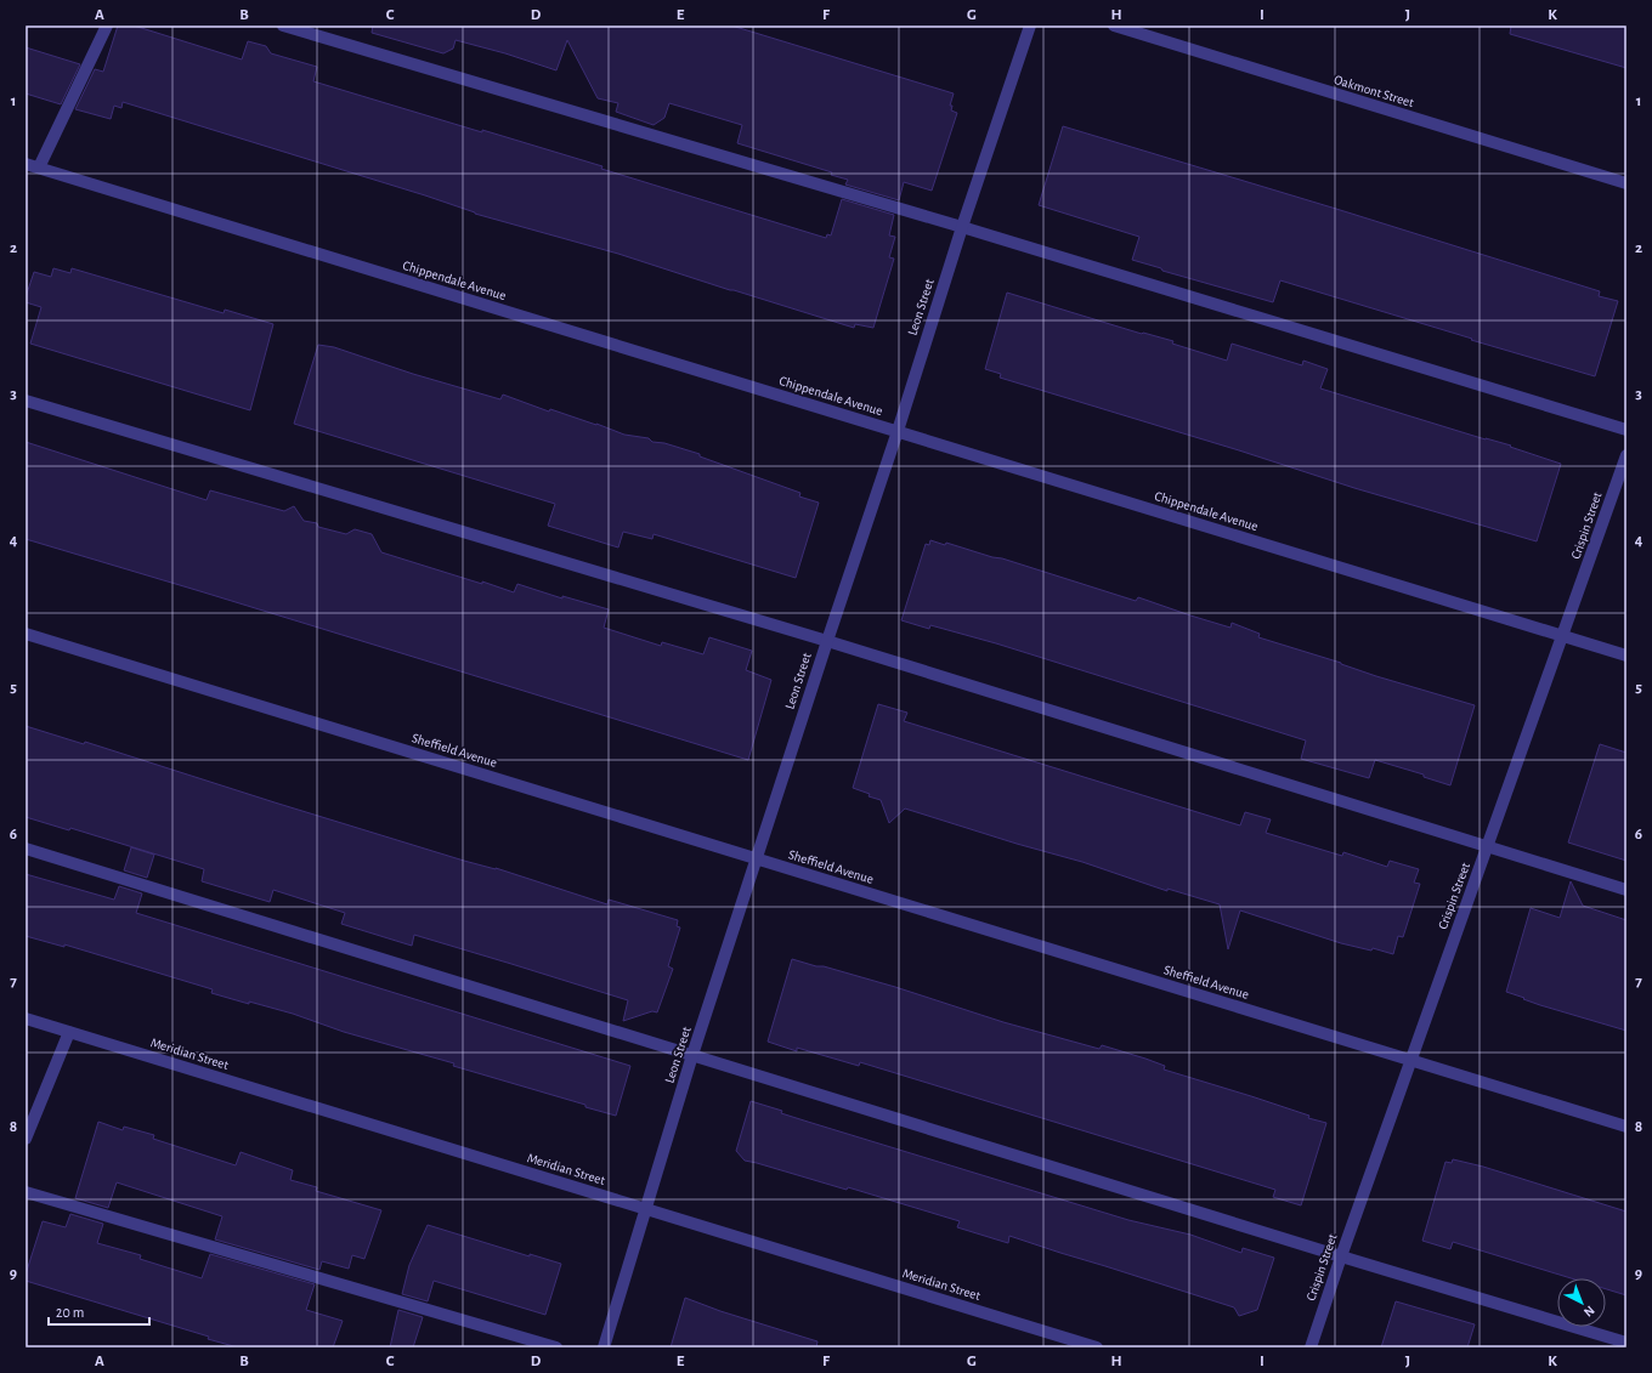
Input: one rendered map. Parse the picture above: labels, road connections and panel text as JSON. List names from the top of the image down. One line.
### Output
{"streets":{"street":["Oakmont Street","Chippendale Avenue","Leon Street","Crispin Street","Sheffield Avenue","Meridian Street"]},"crossings":[["Chippendale Avenue","Leon Street"],["Chippendale Avenue","Crispin Street"],["Leon Street","Sheffield Avenue"],["Leon Street","Meridian Street"],["Crispin Street","Sheffield Avenue"]],"scale_bar":"20 m","north":"bottom right","grid":{"columns":["A","B","C","D","E","F","G","H","I","J","K"],"rows":["1","2","3","4","5","6","7","8","9"]}}
